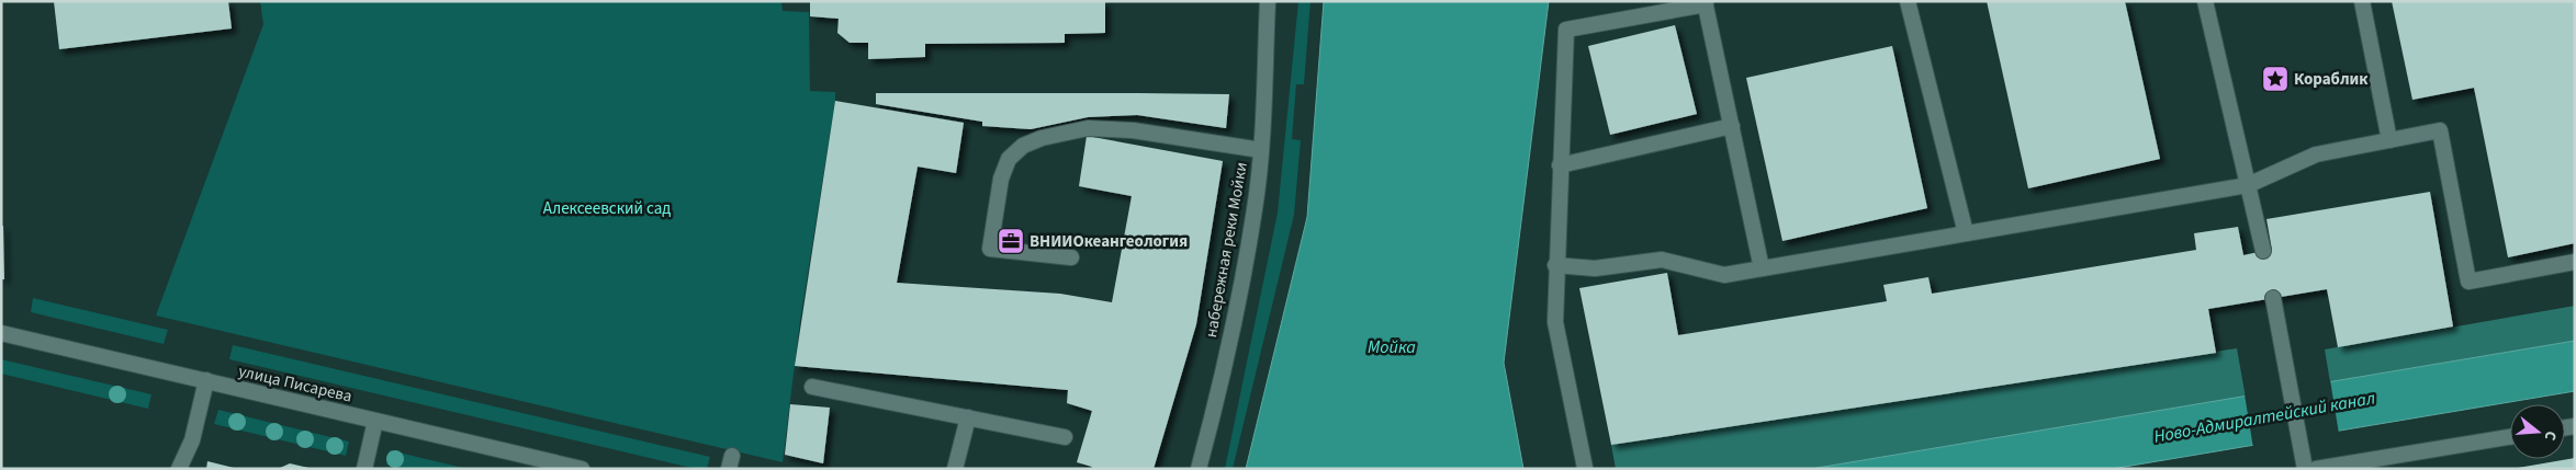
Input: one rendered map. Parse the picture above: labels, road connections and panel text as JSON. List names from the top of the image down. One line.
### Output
{"streets":{"main road":["набережная реки Мойки","улица Писарева"]},"water":["Мойка","Ново-Адмиралтейский канал"],"parks":["Алексеевский сад"],"places":{"place":["Кораблик"],"office":["ВНИИОкеангеология"]},"north":"right"}
